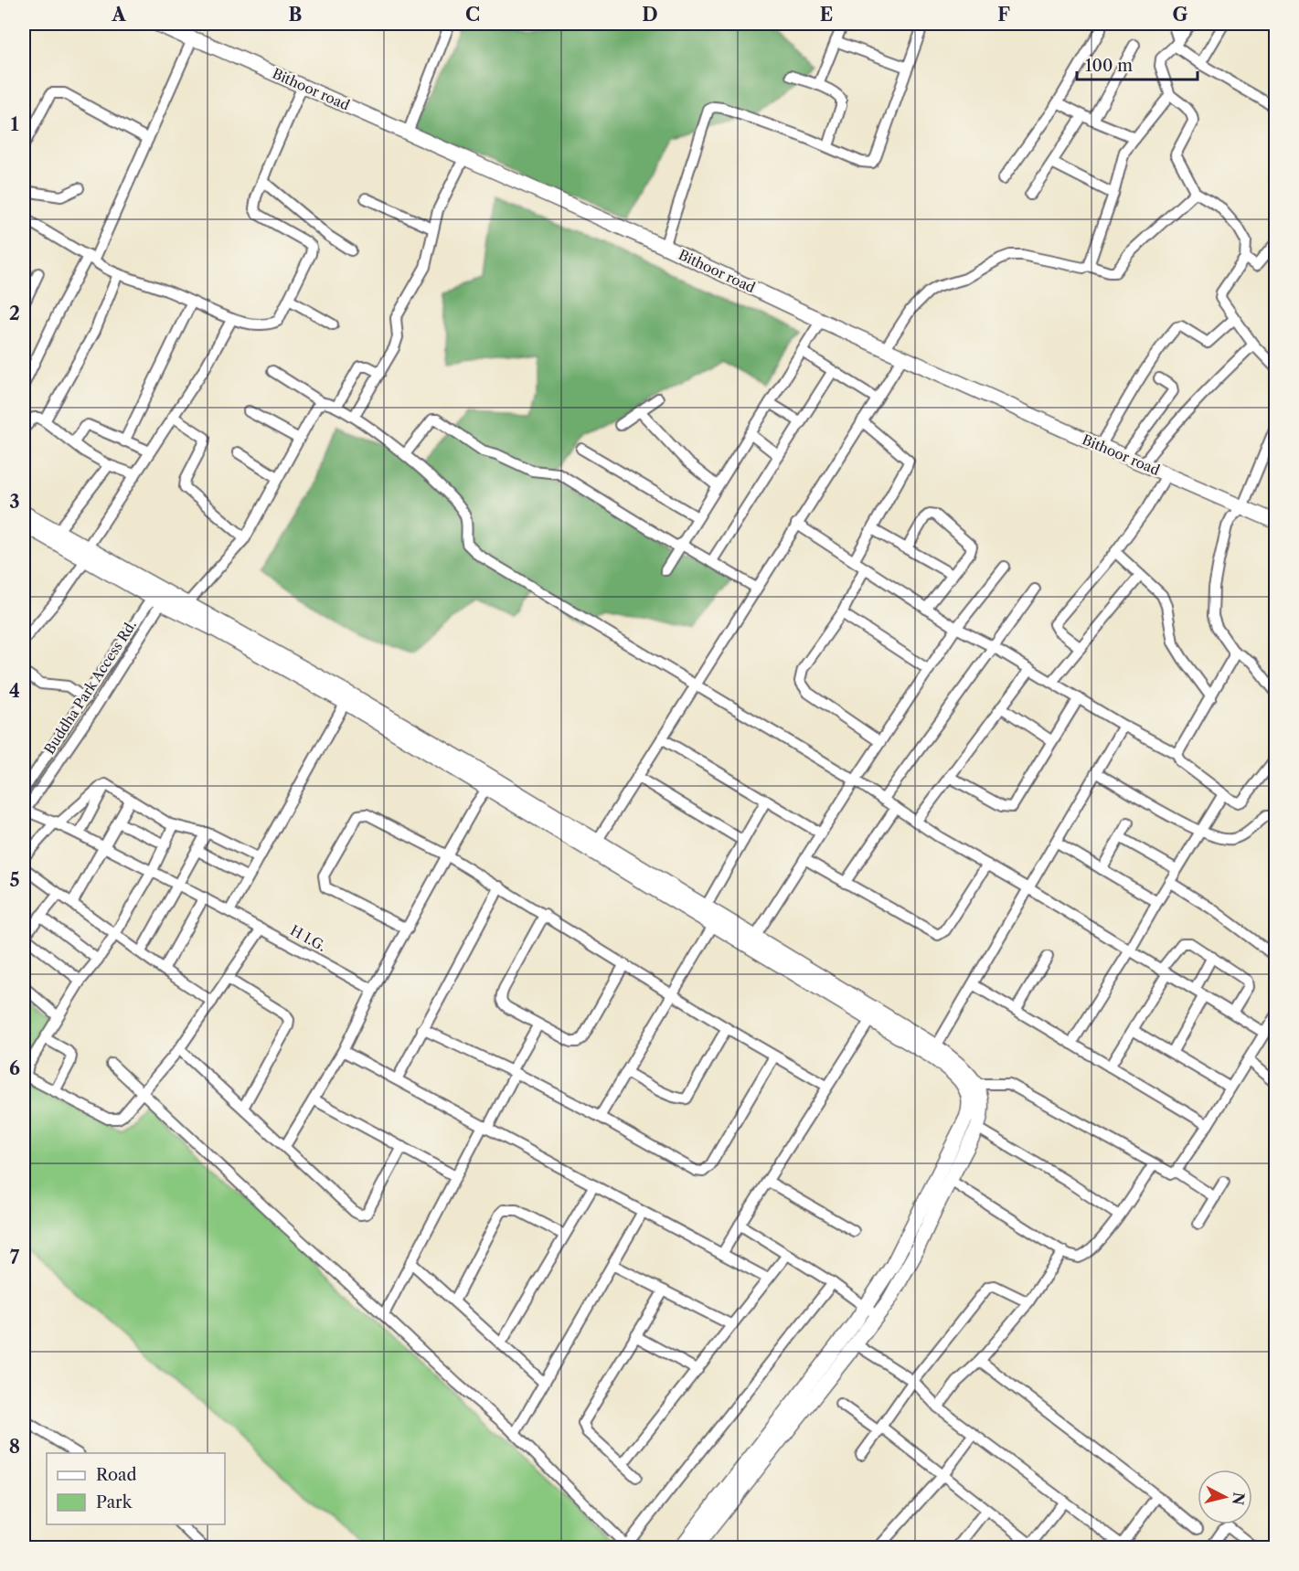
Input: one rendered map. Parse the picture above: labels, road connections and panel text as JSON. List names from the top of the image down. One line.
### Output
{"streets":{"street":["Bithoor road","Buddha Park Access Rd.","H I.G."]},"crossings":[["Buddha Park Access Rd.","H I.G."]],"legend":["Road","Park"],"scale_bar":"100 m","north":"right","grid":{"columns":["A","B","C","D","E","F","G"],"rows":["1","2","3","4","5","6","7","8"]}}
